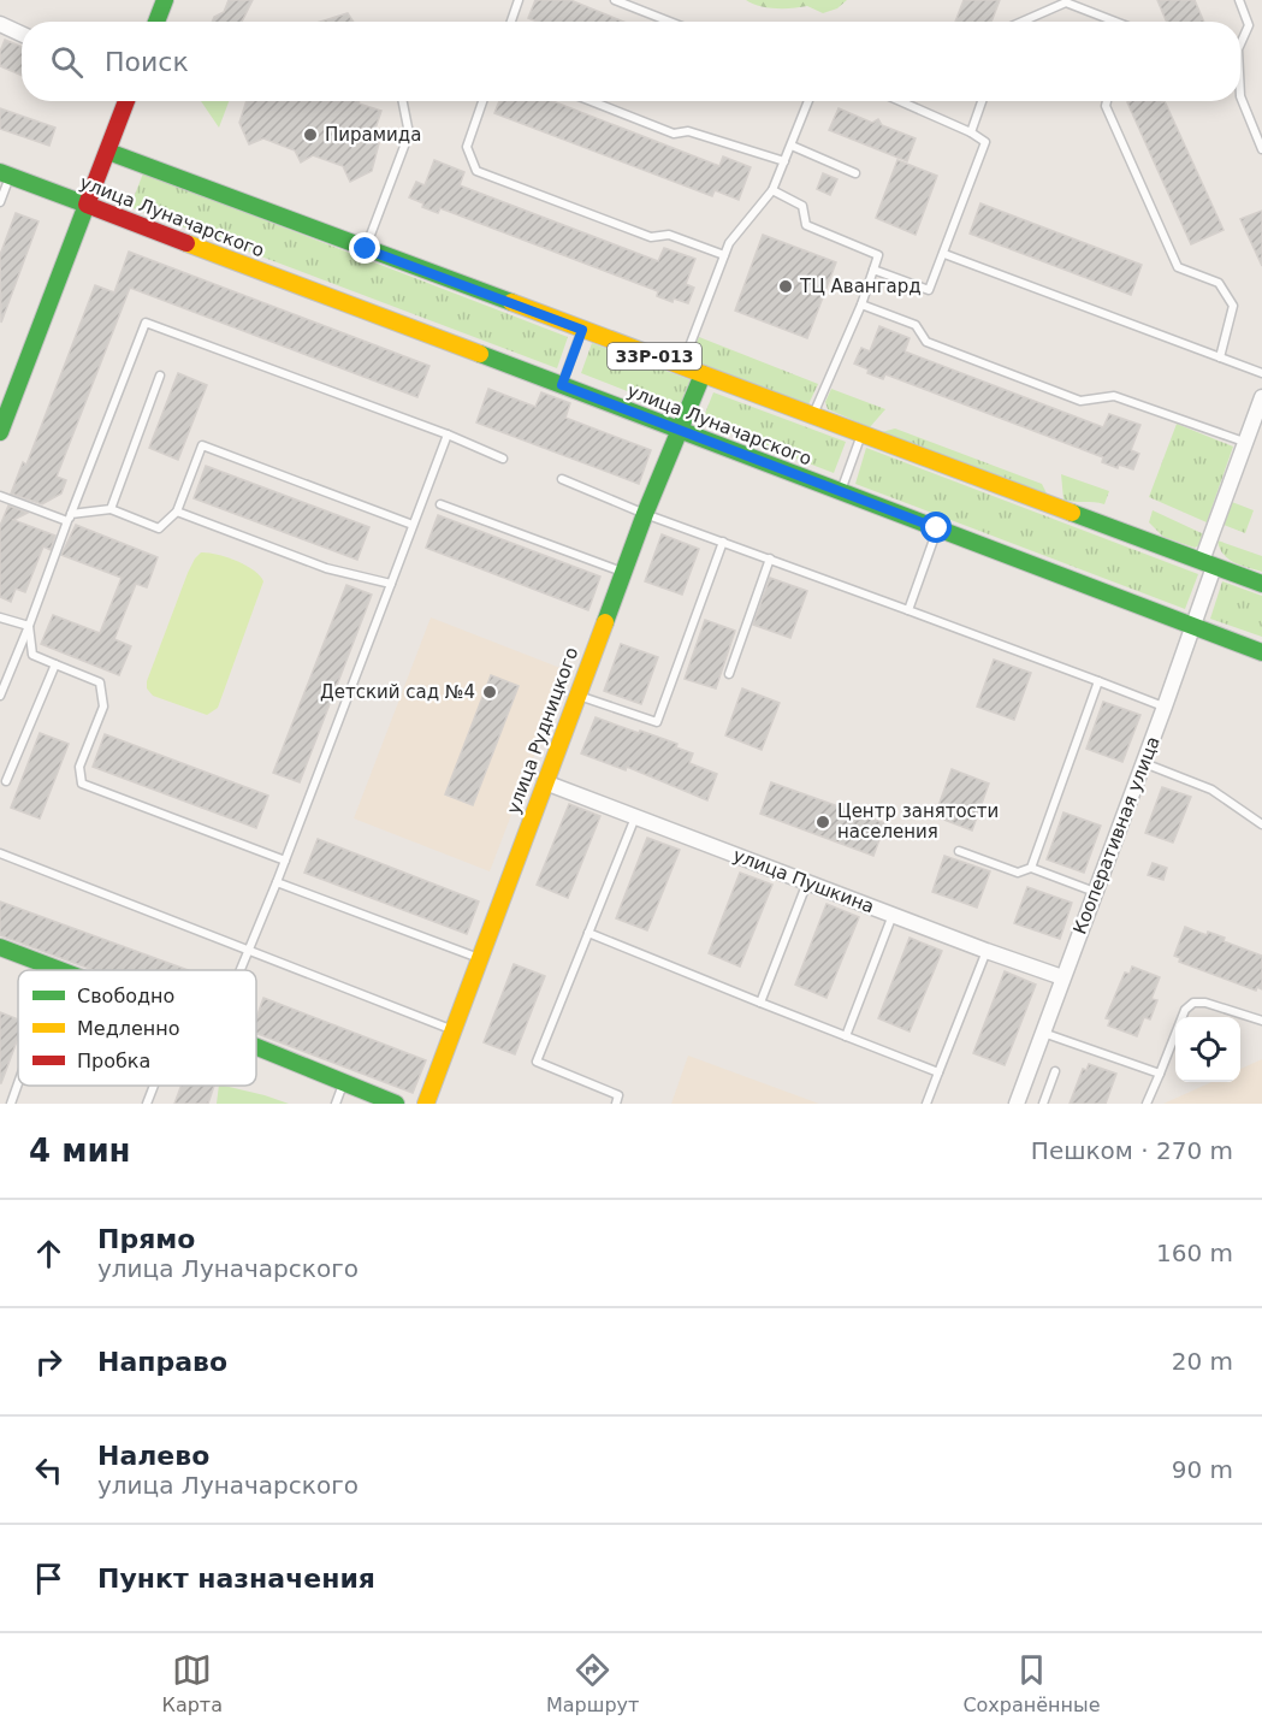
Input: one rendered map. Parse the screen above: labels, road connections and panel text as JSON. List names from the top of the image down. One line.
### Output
{"streets":{"main road":["улица Луначарского","33Р-013","улица Рудницкого"],"street":["Кооперативная улица","улица Пушкина"]},"crossings":[["улица Луначарского","улица Рудницкого"],["улица Луначарского","Кооперативная улица"],["улица Рудницкого","улица Пушкина"],["Кооперативная улица","улица Пушкина"]],"places":["Пирамида","ТЦ Авангард","Детский сад №4","Центр занятости населения"],"legend":["Свободно","Медленно","Пробка"],"page":{"search":"Поиск","heading":["4 мин","Пешком · 270 m"],"list":[["Прямо","улица Луначарского","160 m"],["Направо","20 m"],["Налево","улица Луначарского","90 m"],"Пункт назначения"],"nav":["Карта","Маршрут","Сохранённые"]}}
